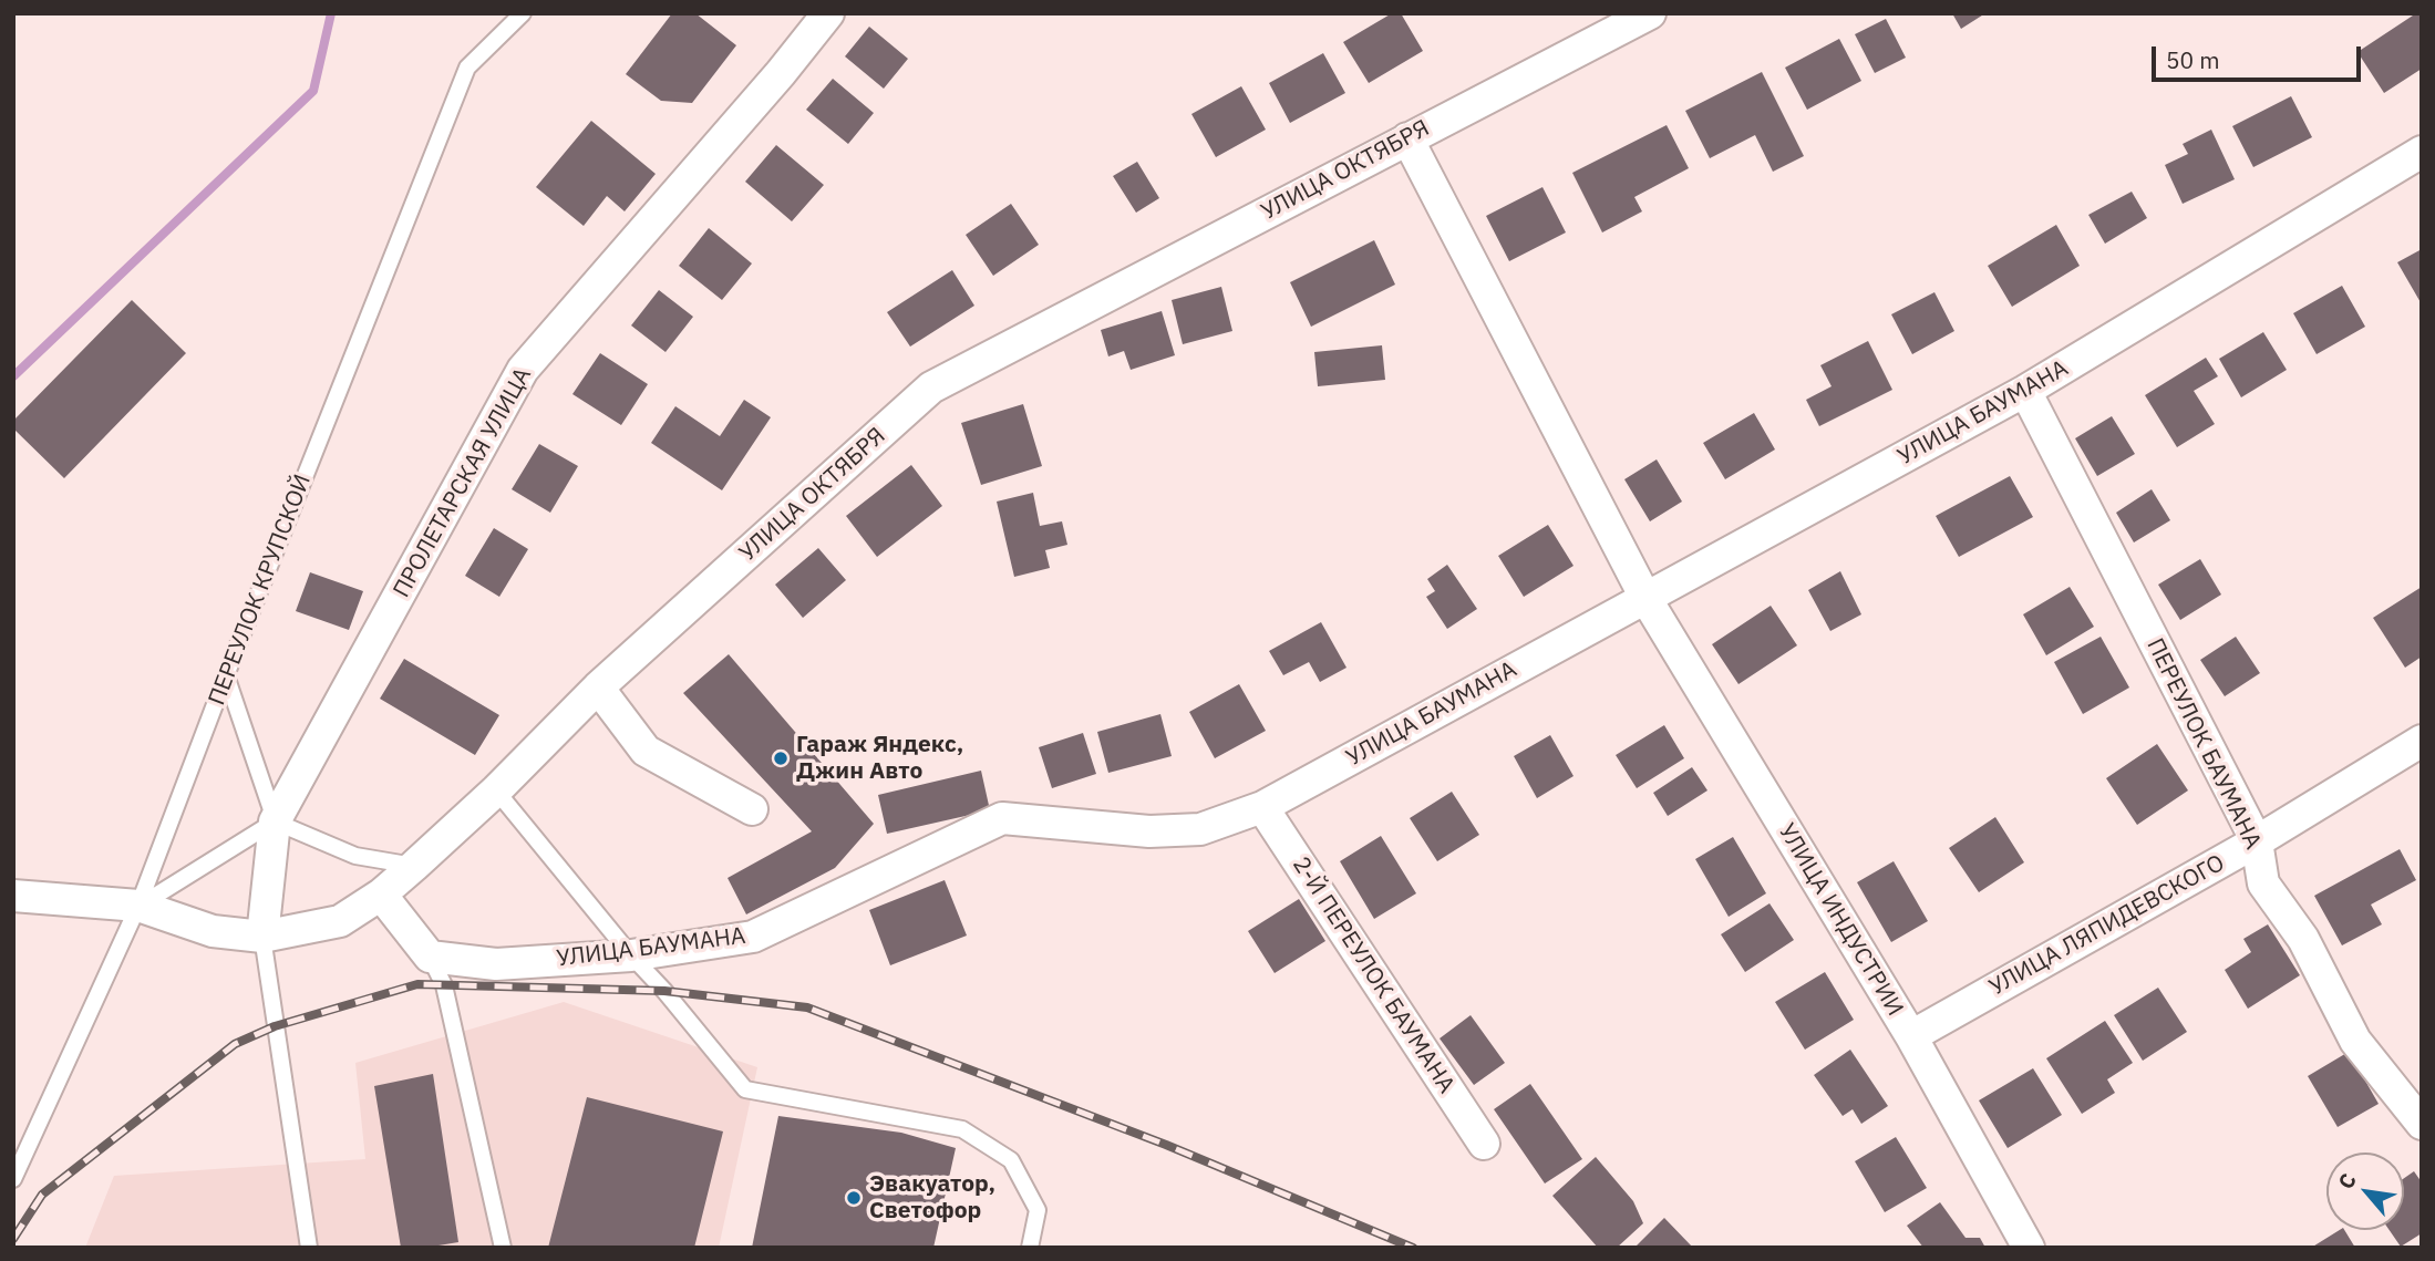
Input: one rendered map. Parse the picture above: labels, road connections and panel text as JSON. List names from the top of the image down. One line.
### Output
{"streets":{"street":["УЛИЦА ОКТЯБРЯ","УЛИЦА БАУМАНА","ПРОЛЕТАРСКАЯ УЛИЦА","ПЕРЕУЛОК БАУМАНА","УЛИЦА ИНДУСТРИИ","УЛИЦА ЛЯПИДЕВСКОГО","2-Й ПЕРЕУЛОК БАУМАНА"],"lane":["ПЕРЕУЛОК КРУПСКОЙ"]},"crossings":[["УЛИЦА ОКТЯБРЯ","ПРОЛЕТАРСКАЯ УЛИЦА"],["УЛИЦА ОКТЯБРЯ","ПЕРЕУЛОК КРУПСКОЙ"],["УЛИЦА ОКТЯБРЯ","УЛИЦА ИНДУСТРИИ"],["УЛИЦА БАУМАНА","ПЕРЕУЛОК БАУМАНА"],["УЛИЦА БАУМАНА","УЛИЦА ИНДУСТРИИ"],["УЛИЦА БАУМАНА","2-Й ПЕРЕУЛОК БАУМАНА"],["ПЕРЕУЛОК БАУМАНА","УЛИЦА ЛЯПИДЕВСКОГО"],["УЛИЦА ИНДУСТРИИ","УЛИЦА ЛЯПИДЕВСКОГО"]],"places":["Гараж Яндекс, Джин Авто","Эвакуатор, Светофор"],"scale_bar":"50 m","north":"top left"}
